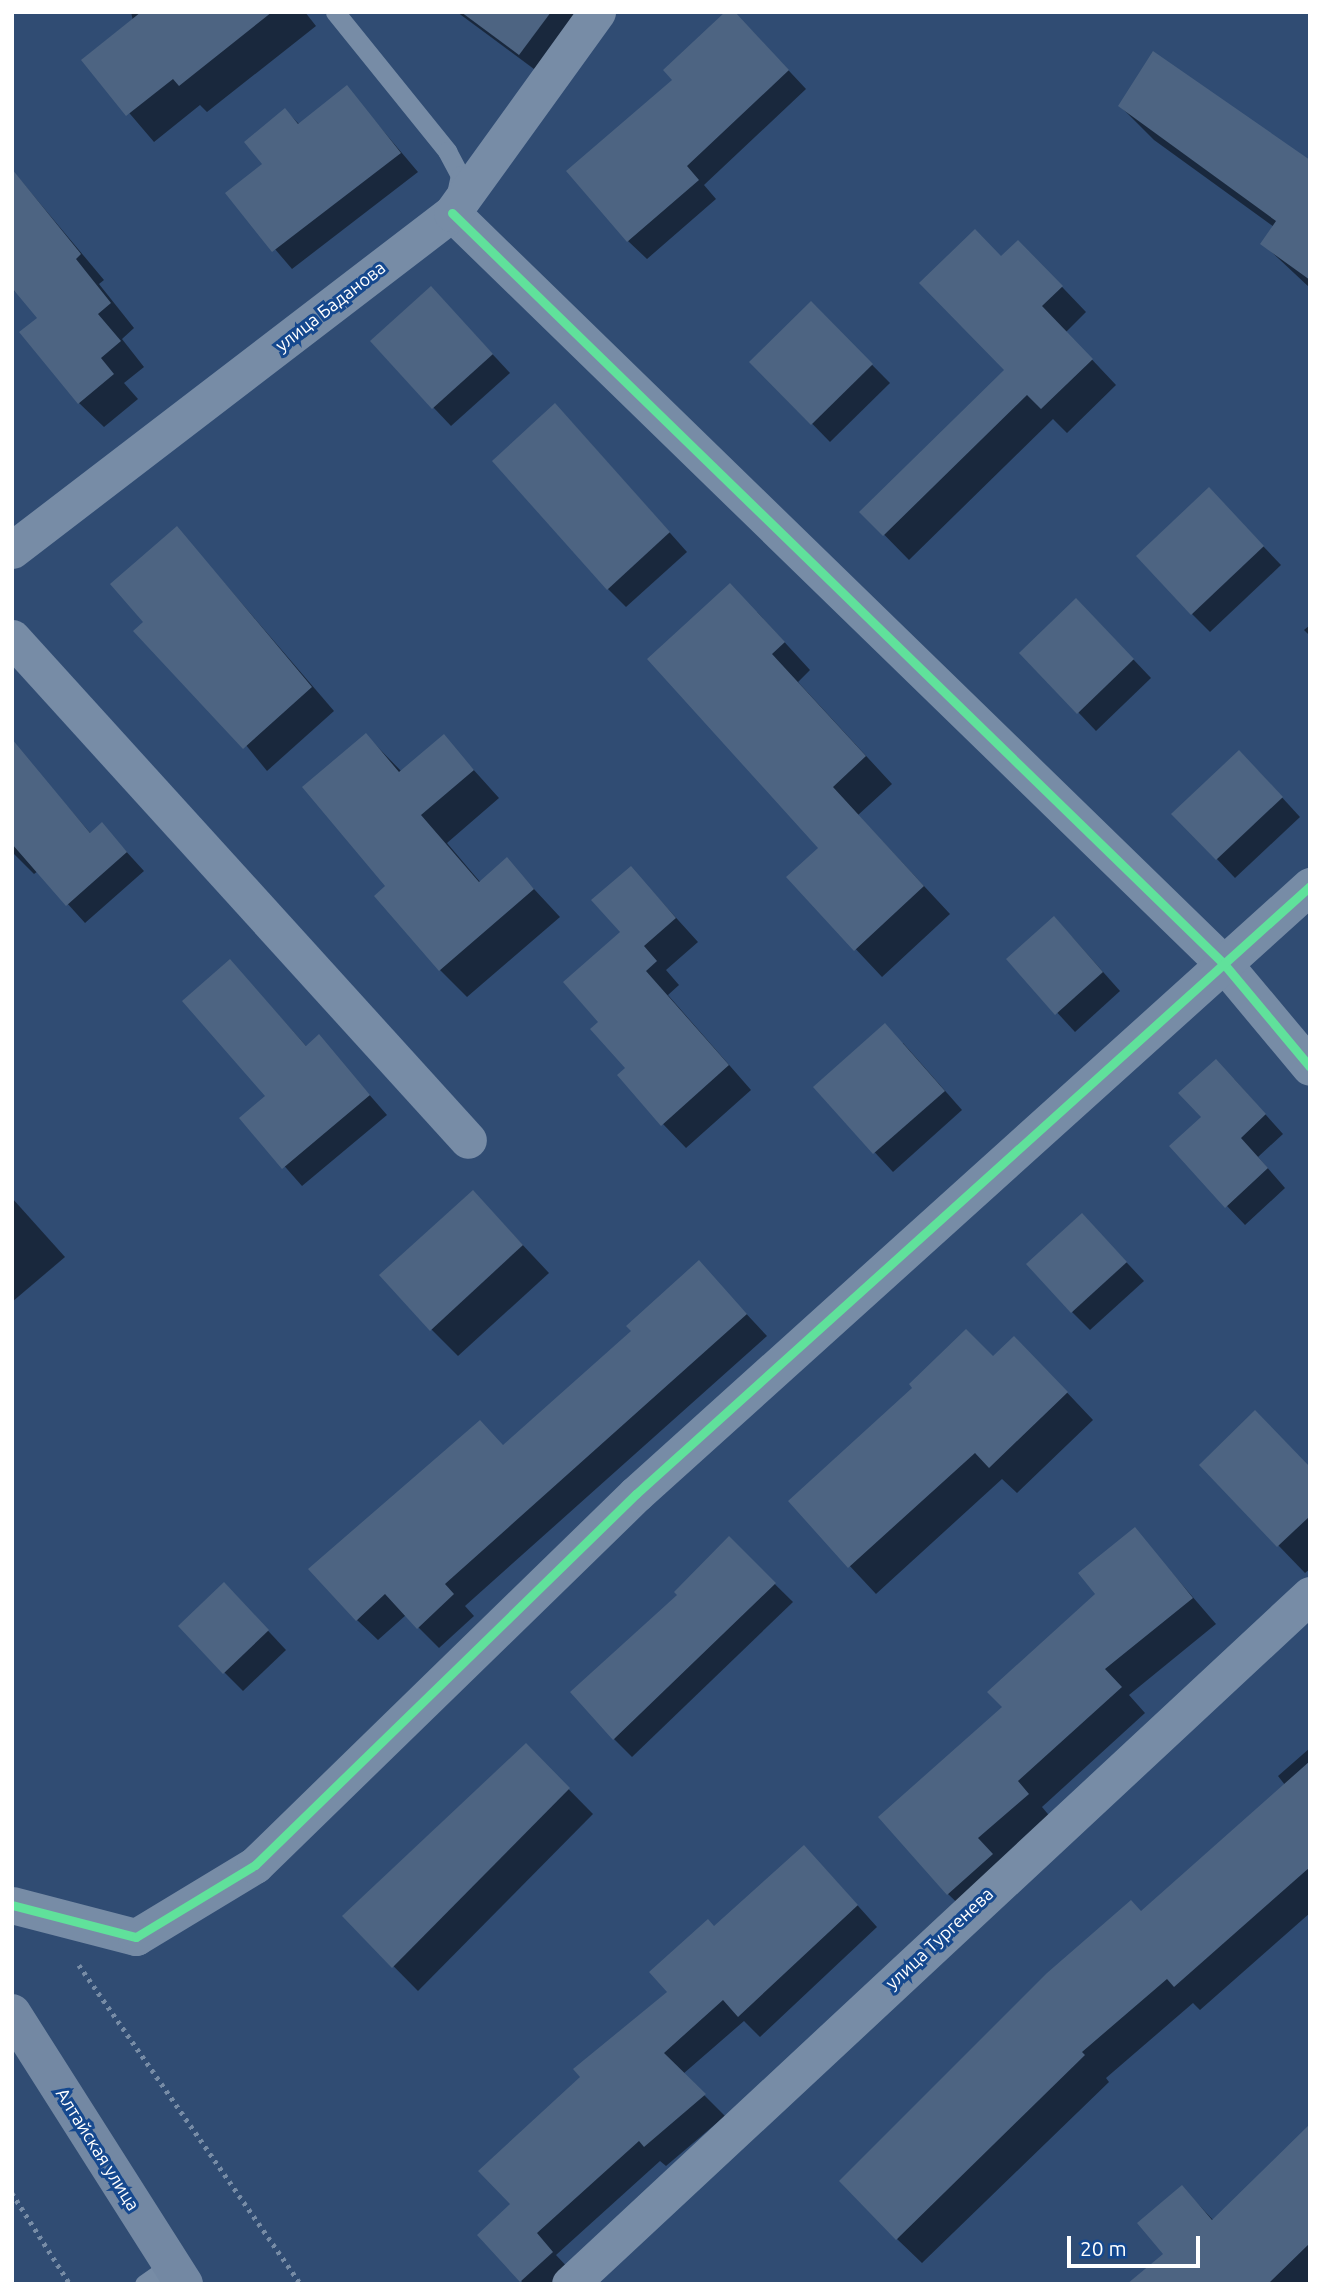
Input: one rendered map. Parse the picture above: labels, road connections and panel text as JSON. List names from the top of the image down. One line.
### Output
{"streets":{"main road":["Алтайская улица"],"street":["улица Баданова","улица Тургенева"]},"scale_bar":"20 m"}
